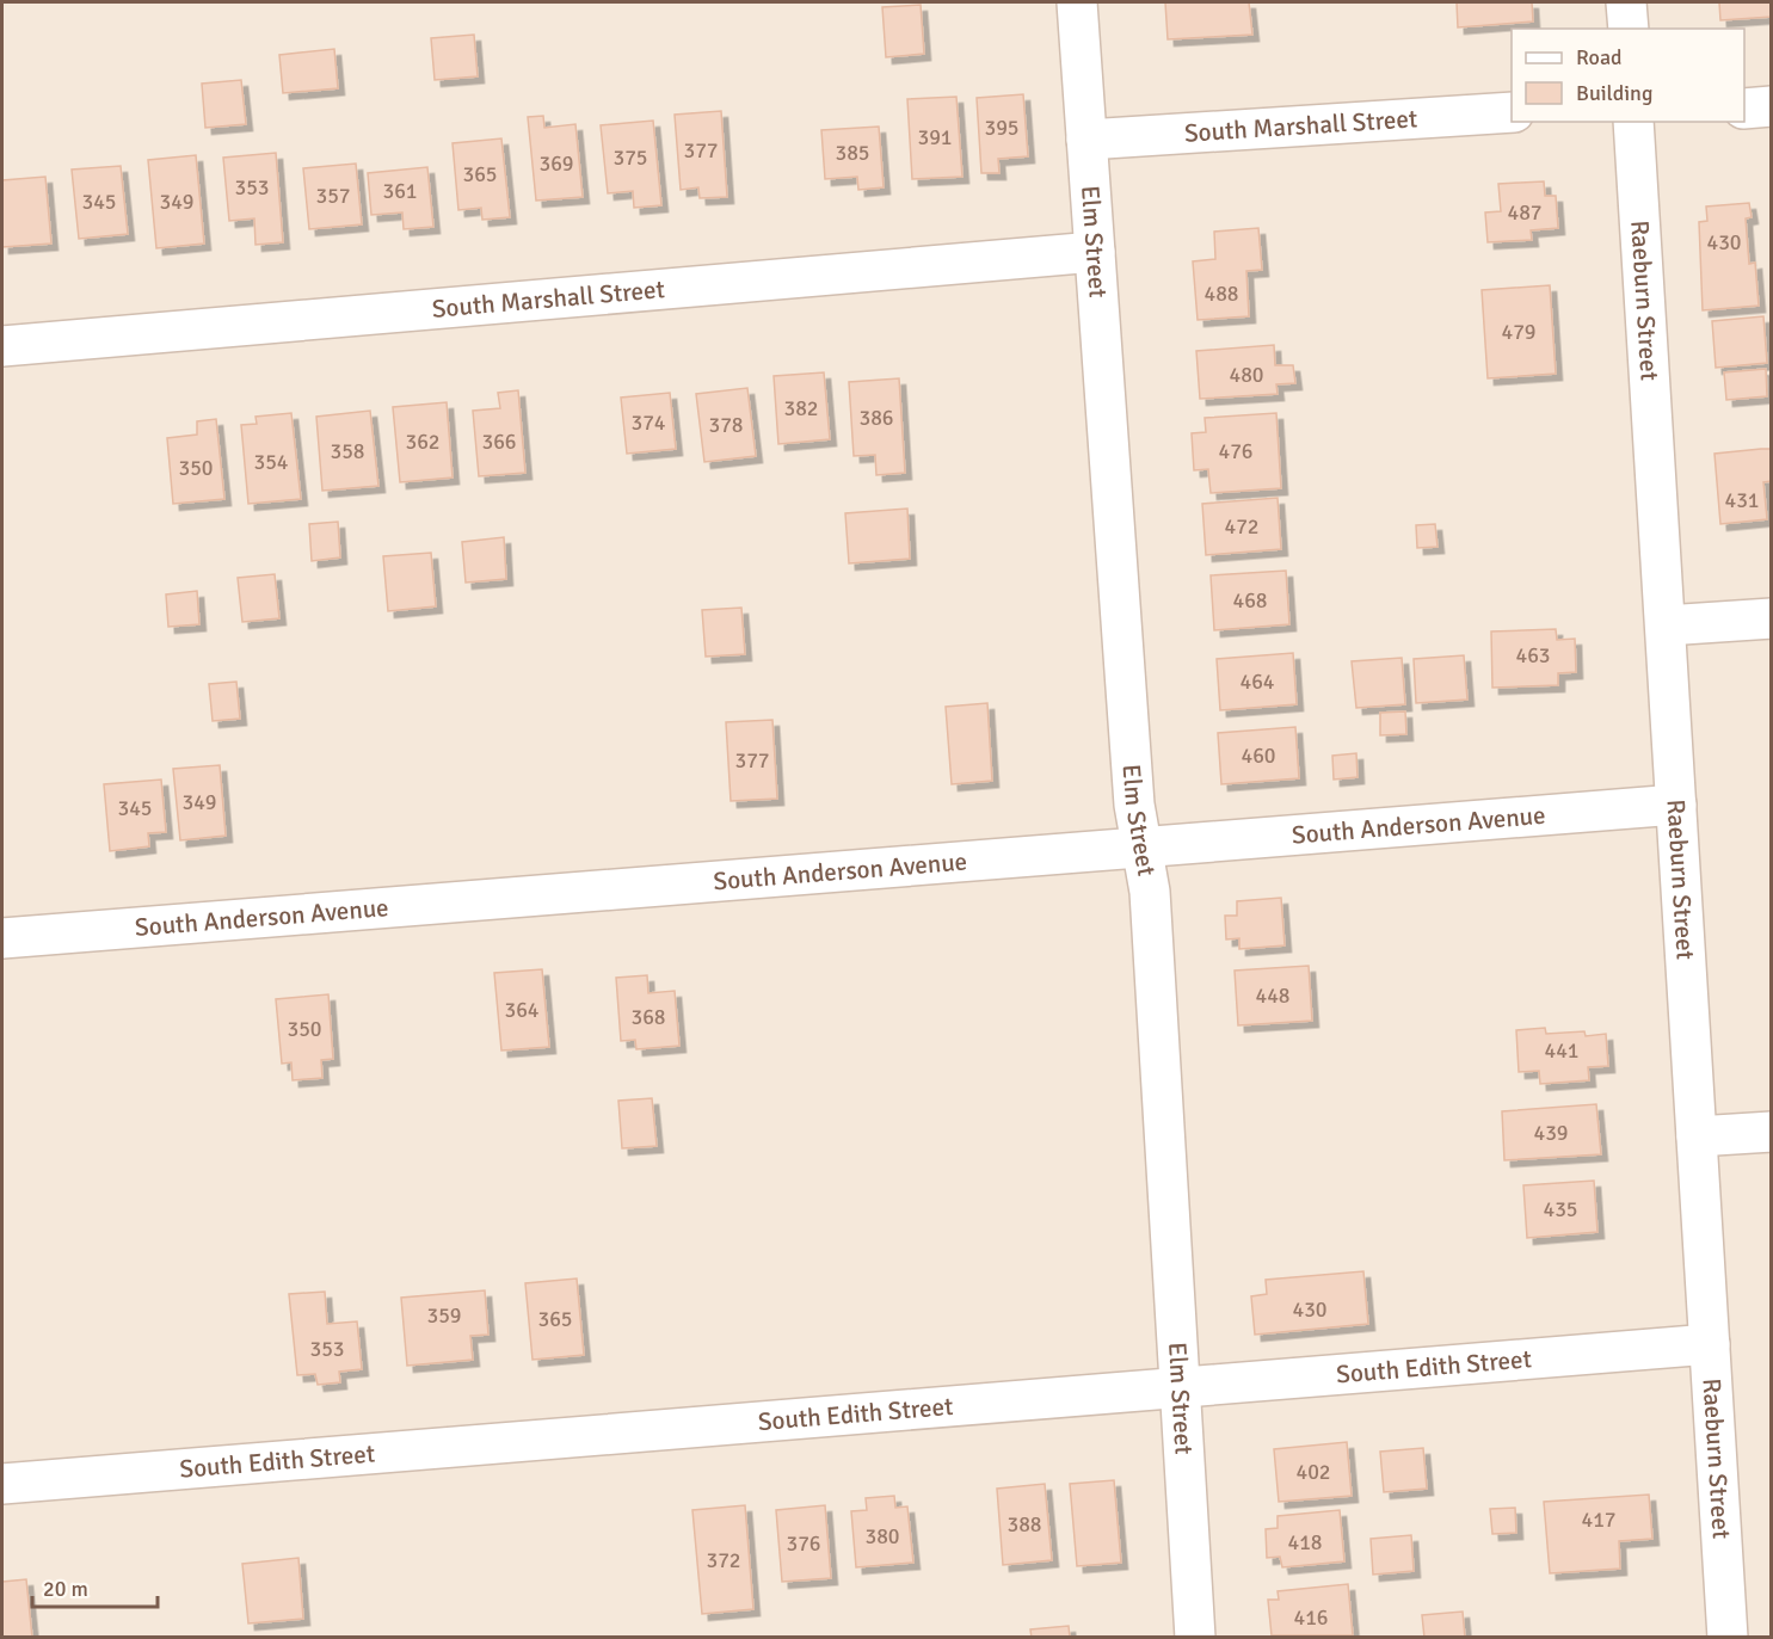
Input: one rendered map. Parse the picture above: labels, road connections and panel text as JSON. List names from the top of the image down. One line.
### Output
{"streets":{"street":["South Marshall Street","Elm Street","Raeburn Street","South Anderson Avenue","South Edith Street"]},"crossings":[["South Marshall Street","Elm Street"],["Elm Street","South Anderson Avenue"],["Elm Street","South Edith Street"],["Raeburn Street","South Anderson Avenue"],["Raeburn Street","South Edith Street"]],"house_numbers":["395","391","377","385","375","369","365","353","361","357","345","349","487","430","488","479","480","382","386","374","378","362","366","358","476","354","350","431","472","468","463","464","460","377","349","345","448","364","368","350","441","439","435","430","359","365","353","402","417","388","380","418","376","372","416"],"legend":["Road","Building"],"scale_bar":"20 m"}
